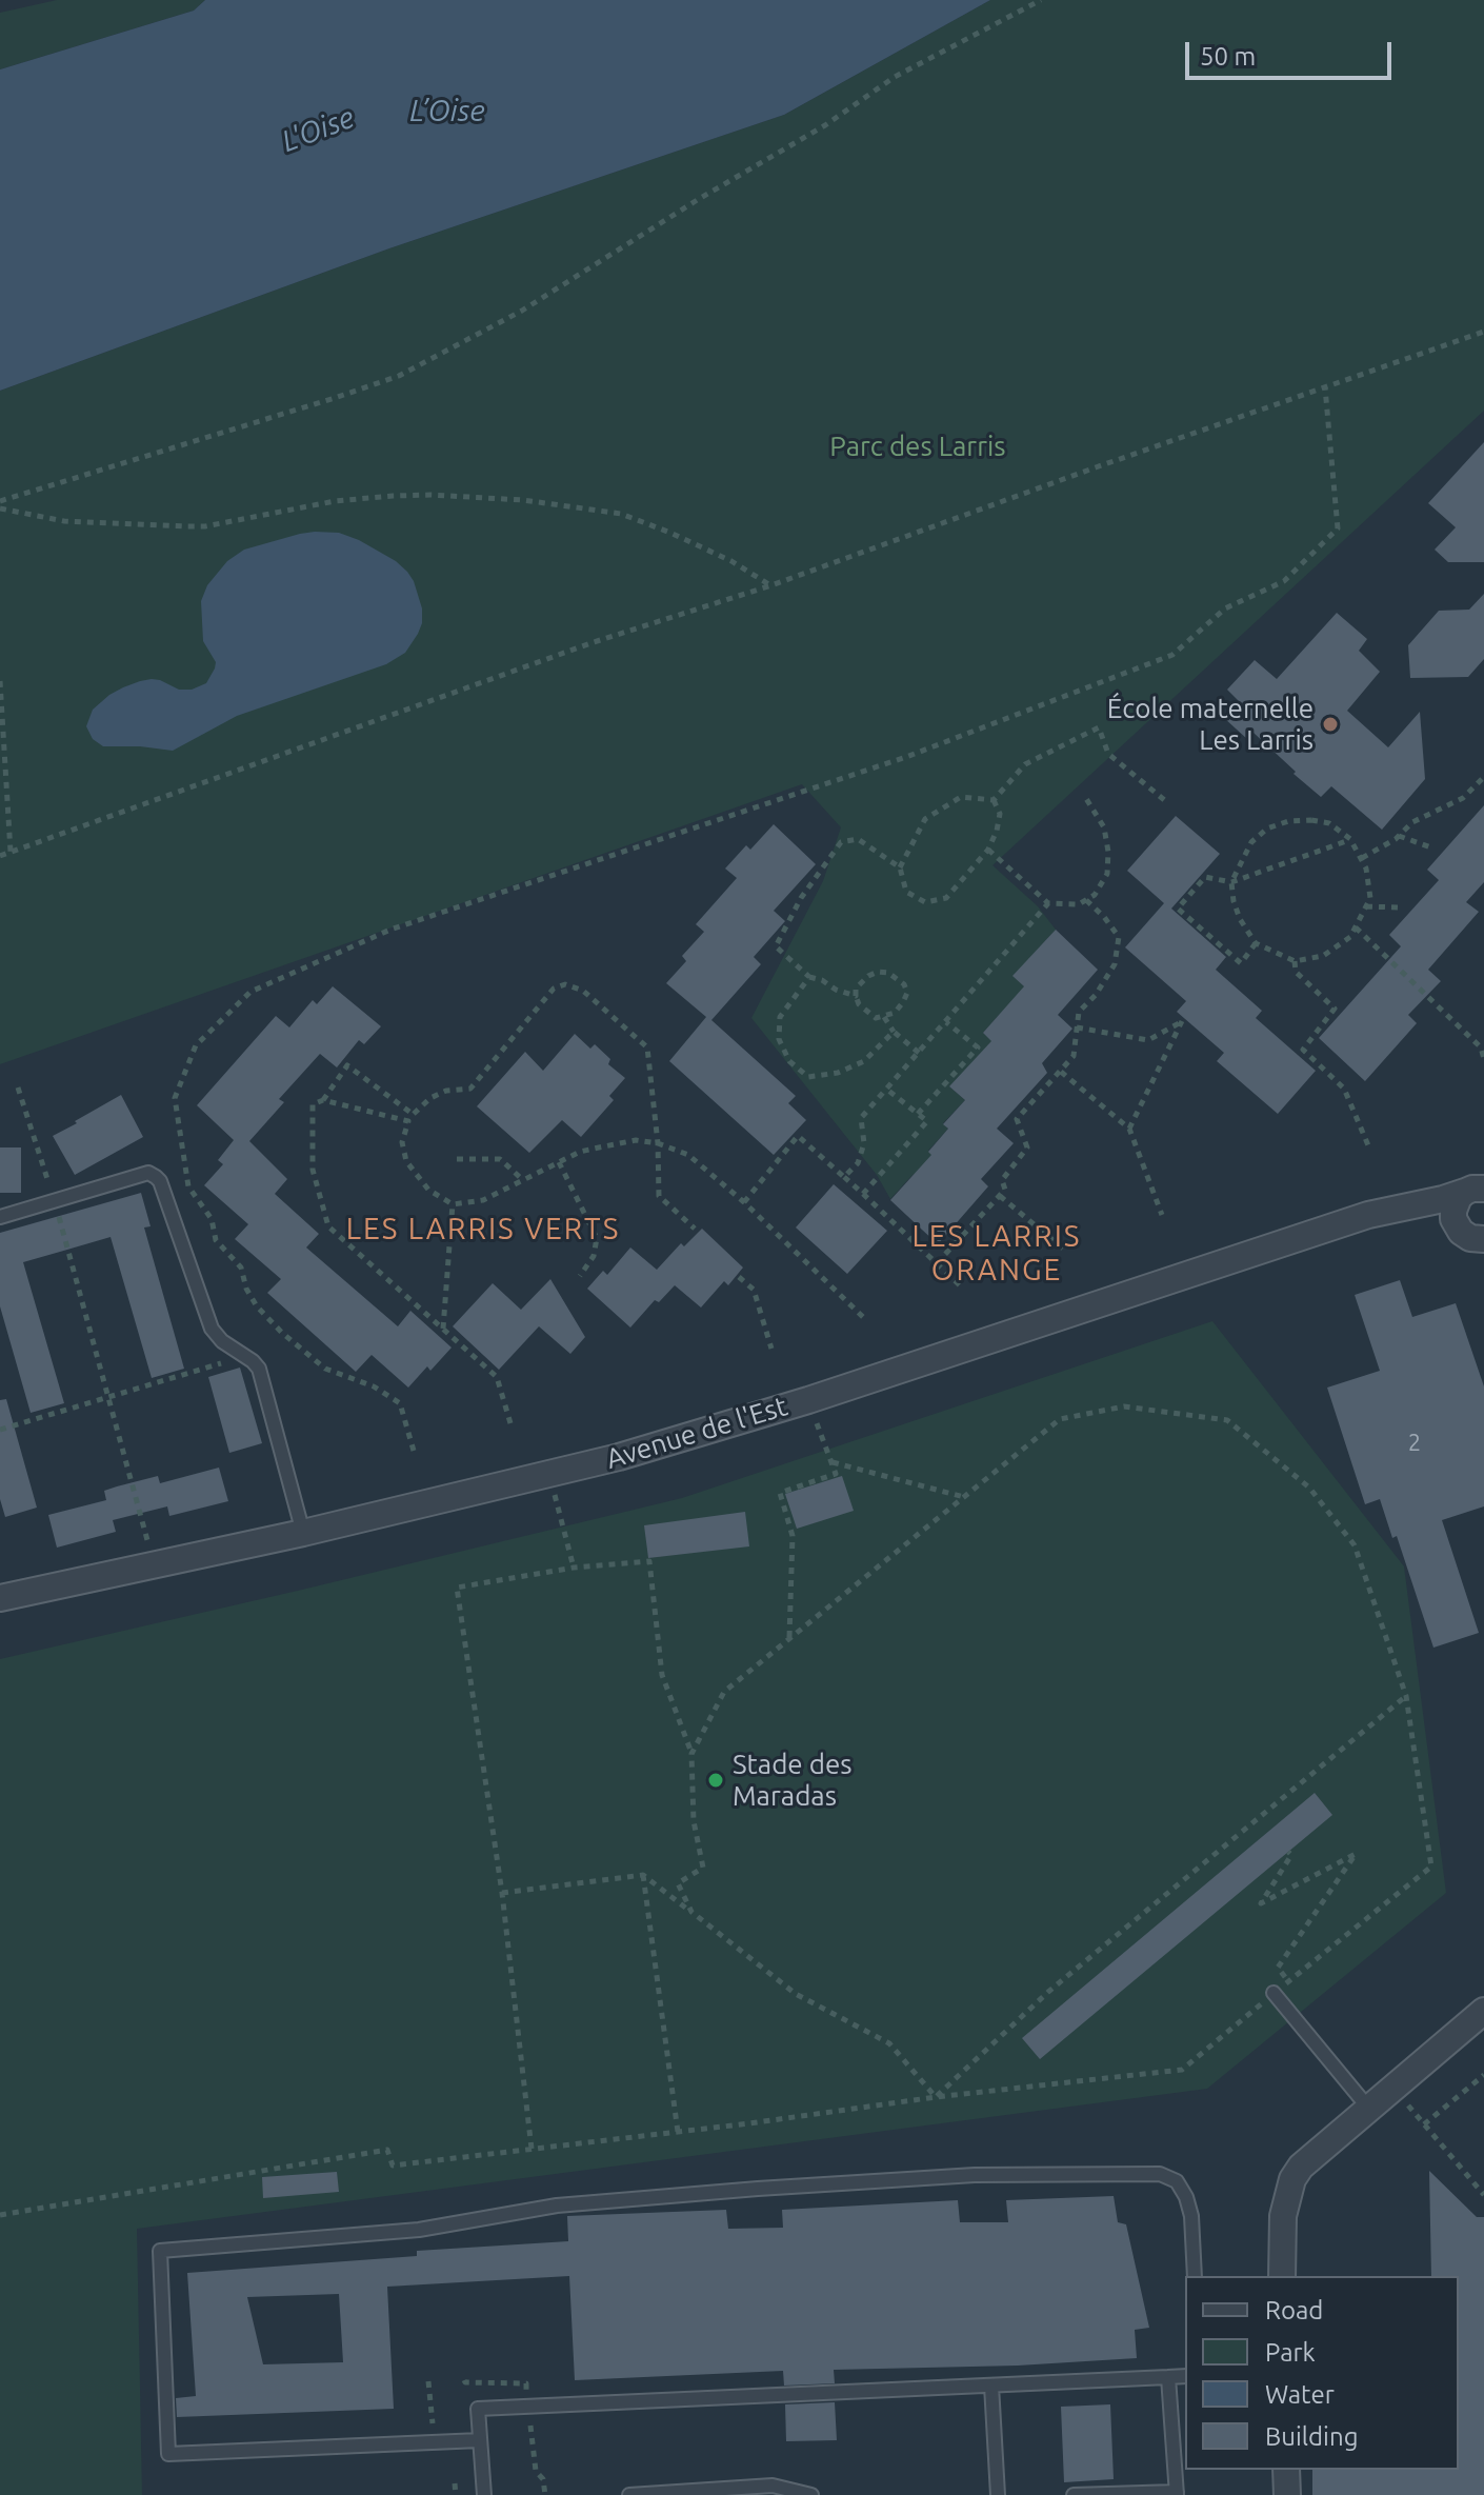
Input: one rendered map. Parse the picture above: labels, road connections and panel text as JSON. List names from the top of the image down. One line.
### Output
{"streets":{"street":["Avenue de l'Est"]},"districts":["LES LARRIS VERTS","LES LARRIS ORANGE"],"water":["L’Oise","L'Oise"],"parks":["Parc des Larris"],"places":["École maternelle Les Larris","Stade des Maradas"],"house_numbers":["2"],"legend":["Road","Park","Water","Building"],"scale_bar":"50 m"}
